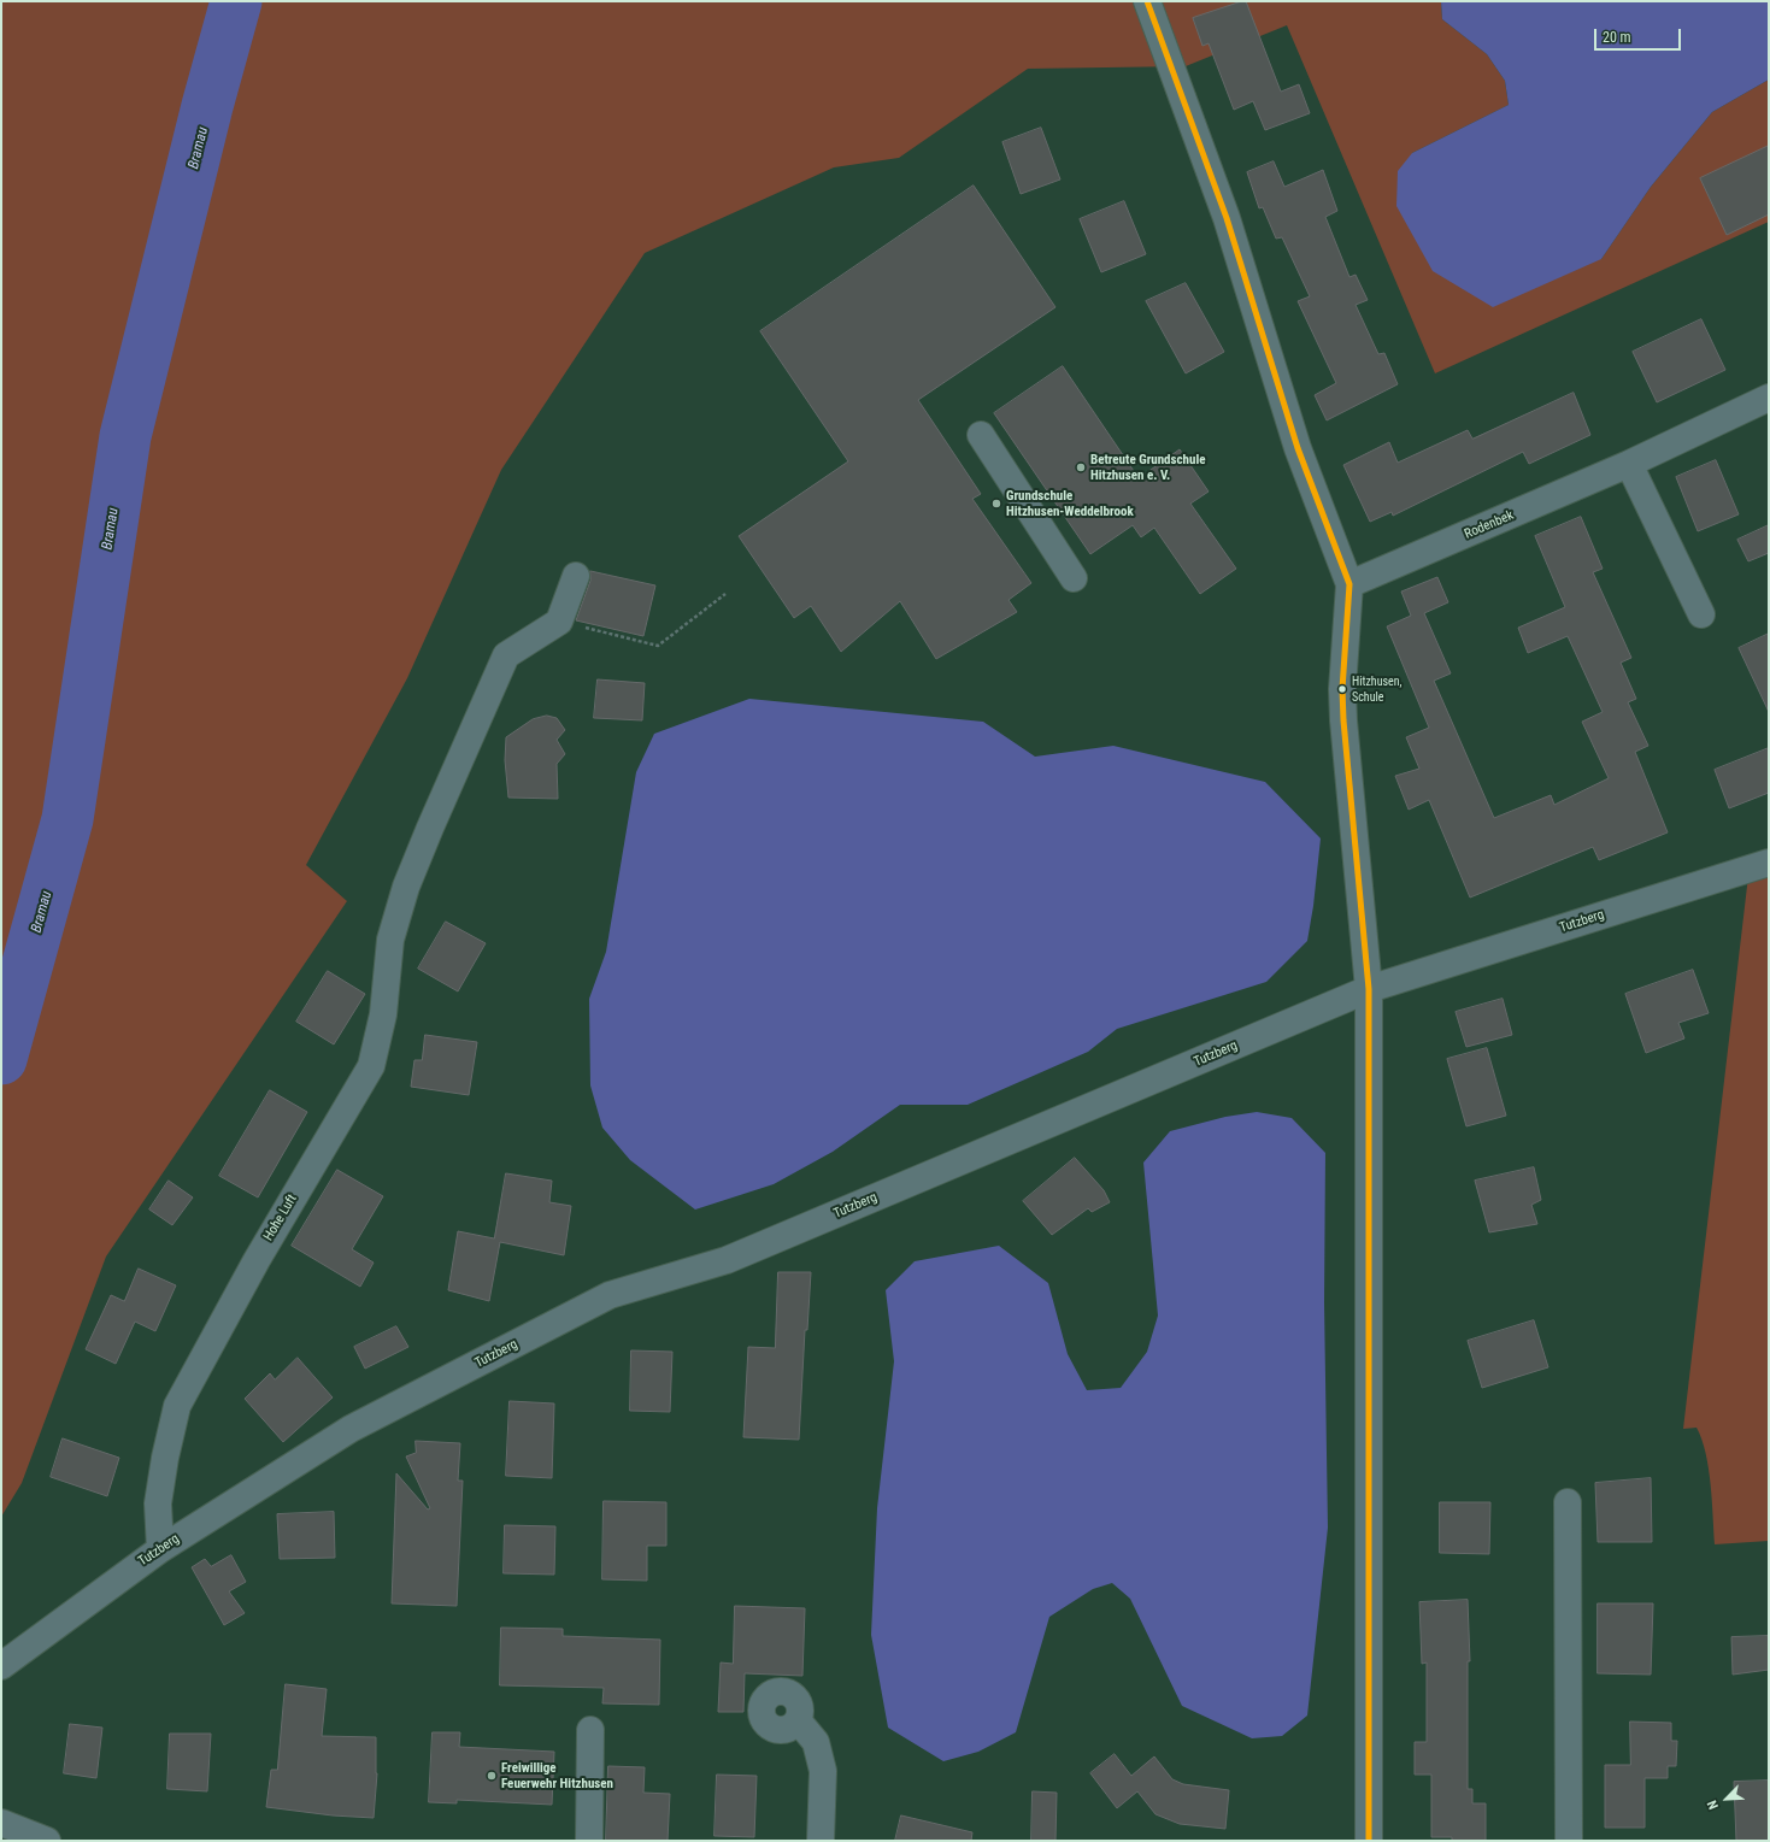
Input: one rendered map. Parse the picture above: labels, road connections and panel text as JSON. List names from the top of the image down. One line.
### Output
{"streets":{"street":["Rodenbek","Tutzberg","Hohe Luft"]},"crossings":[["Tutzberg","Hohe Luft"]],"water":["Bramau"],"places":["Betreute Grundschule Hitzhusen e. V.","Grundschule Hitzhusen-Weddelbrook","Hitzhusen, Schule","Freiwillige Feuerwehr Hitzhusen"],"scale_bar":"20 m","north":"bottom left"}
